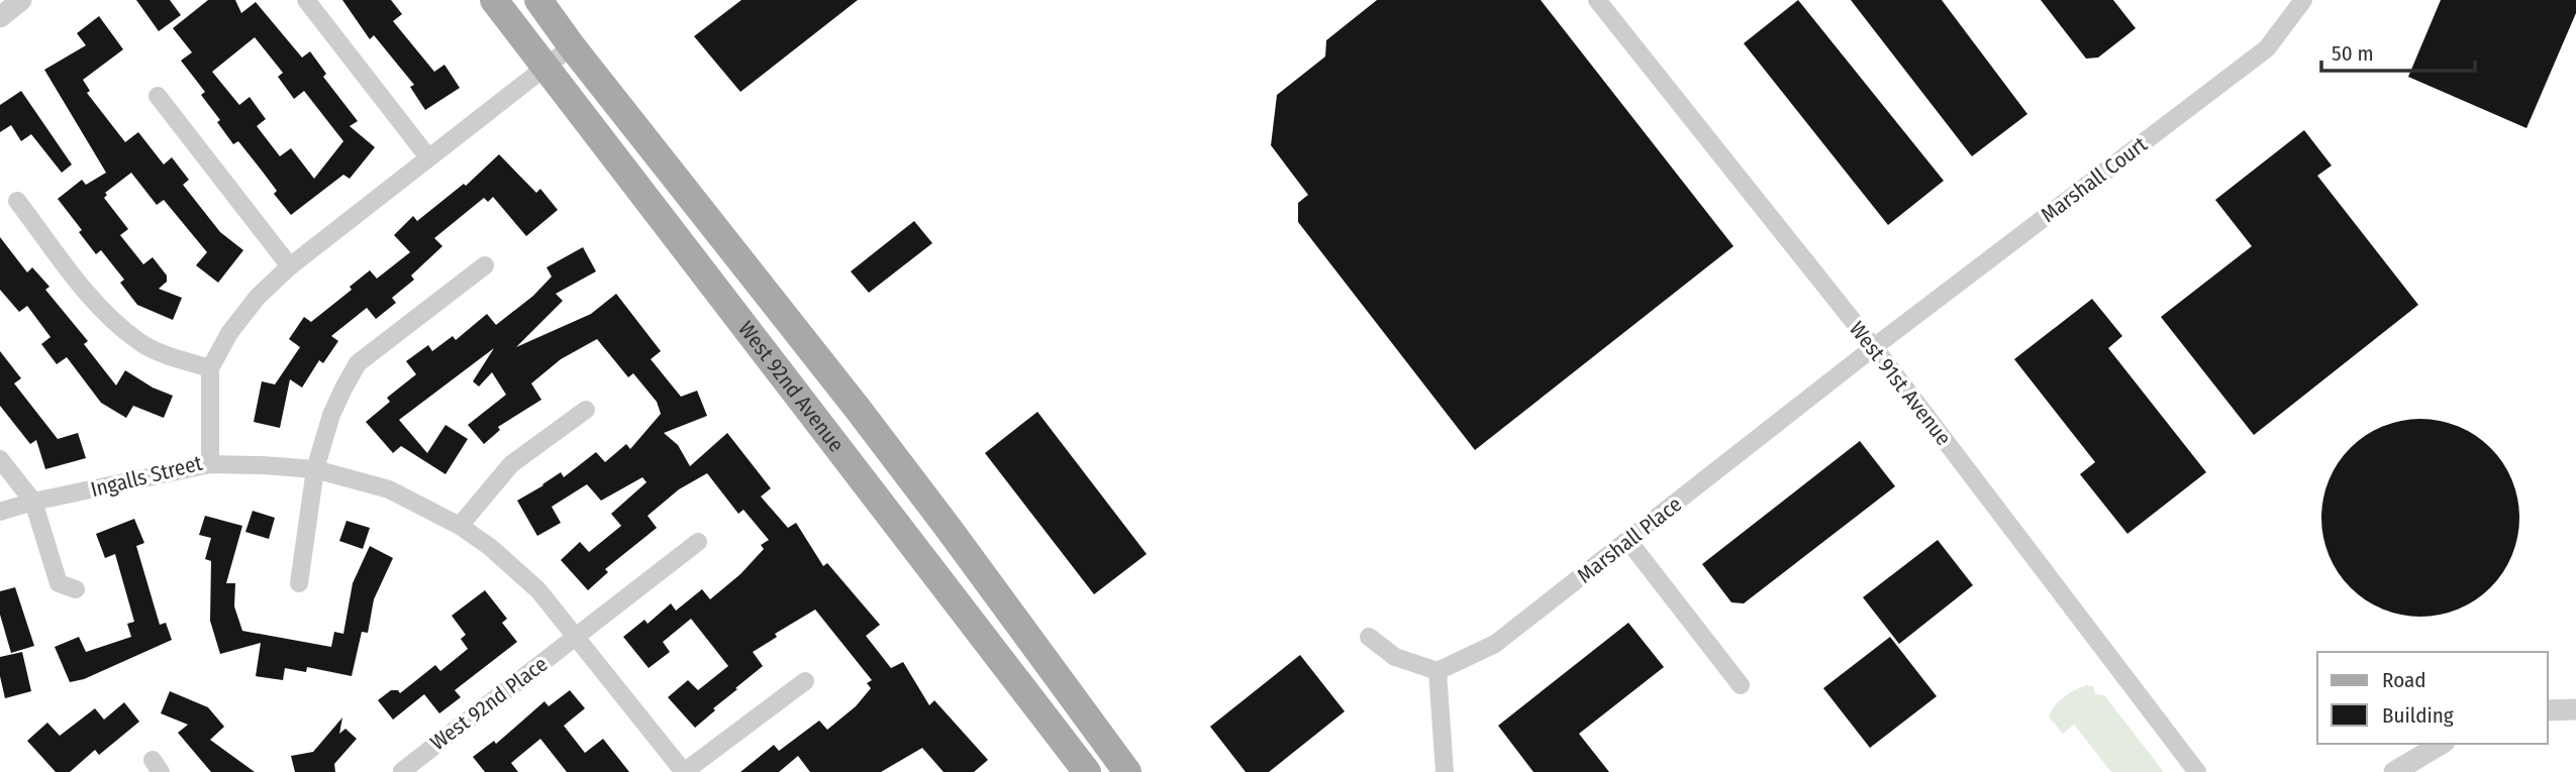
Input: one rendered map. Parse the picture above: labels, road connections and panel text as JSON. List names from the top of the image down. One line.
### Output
{"streets":{"main road":["West 92nd Avenue"],"street":["Marshall Court","West 91st Avenue","Ingalls Street","Marshall Place","West 92nd Place"]},"crossings":[["Marshall Court","West 91st Avenue"],["Marshall Court","Marshall Place"],["West 91st Avenue","Marshall Place"],["West 92nd Avenue","Ingalls Street"]],"legend":["Road","Building"],"scale_bar":"50 m"}
